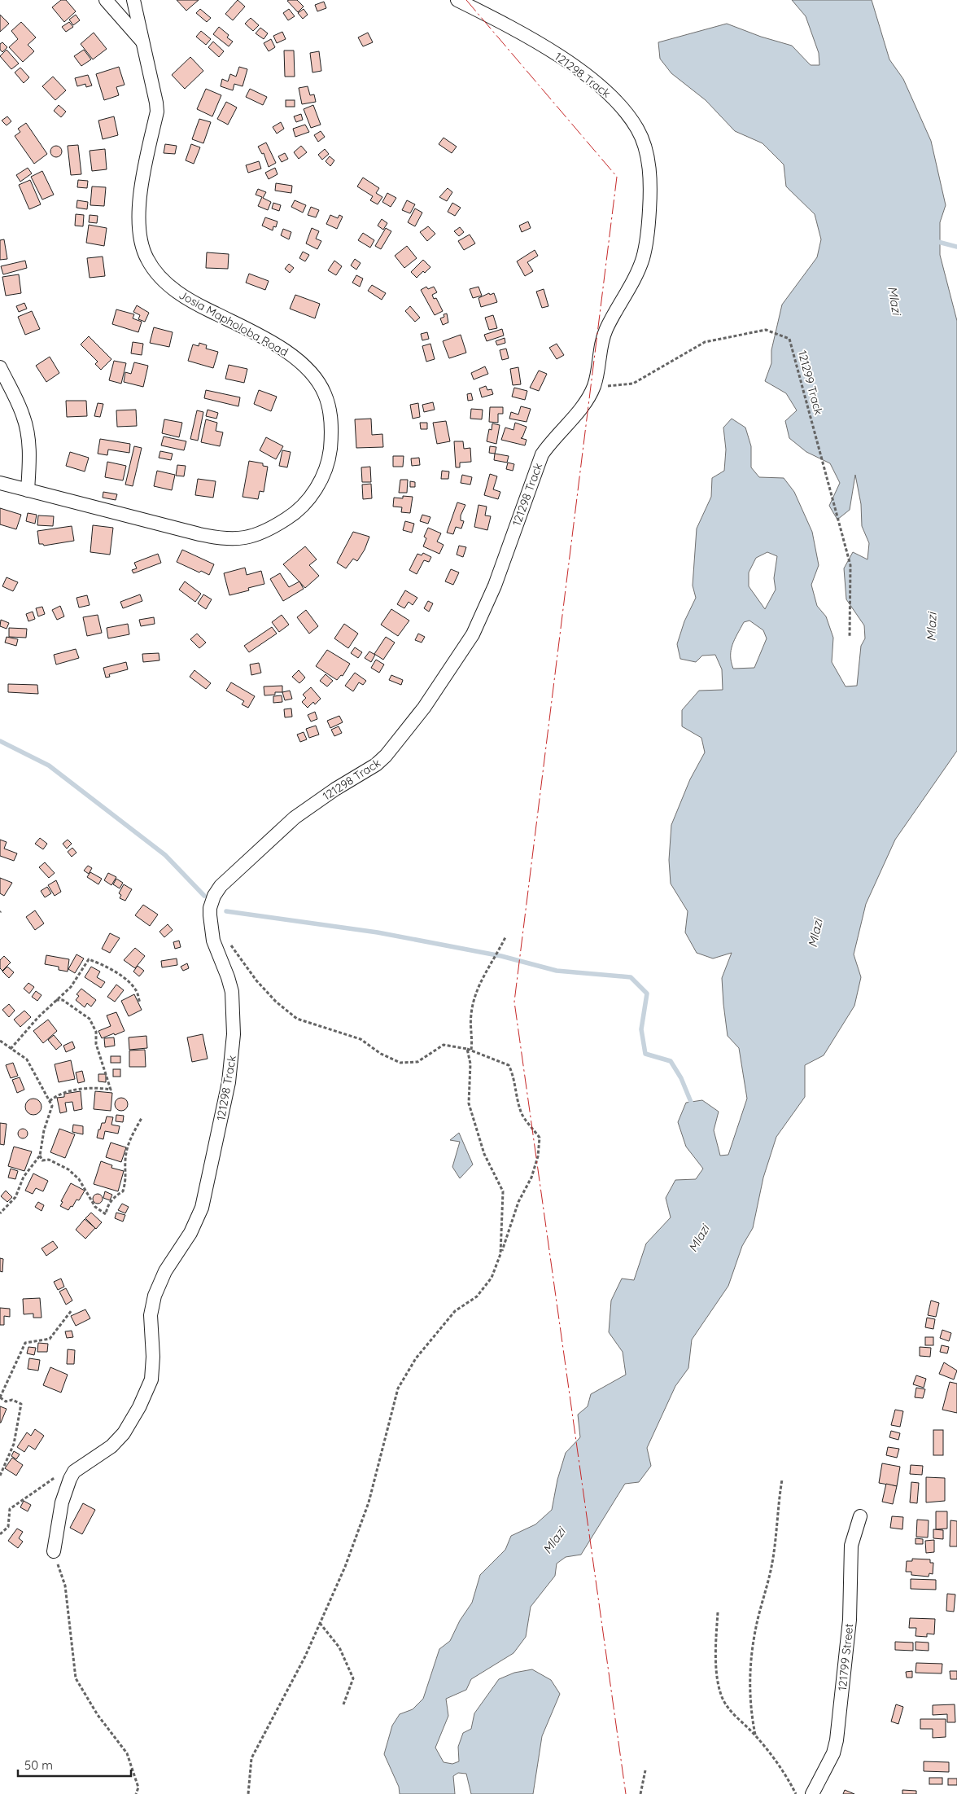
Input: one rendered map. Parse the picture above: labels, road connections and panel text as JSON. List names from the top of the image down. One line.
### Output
{"streets":{"street":["121298 Track","Josia Mapholoba Road","121799 Street"],"path":["121299 Track"]},"crossings":[["121298 Track","121299 Track"]],"water":["Mlazi"],"scale_bar":"50 m"}
